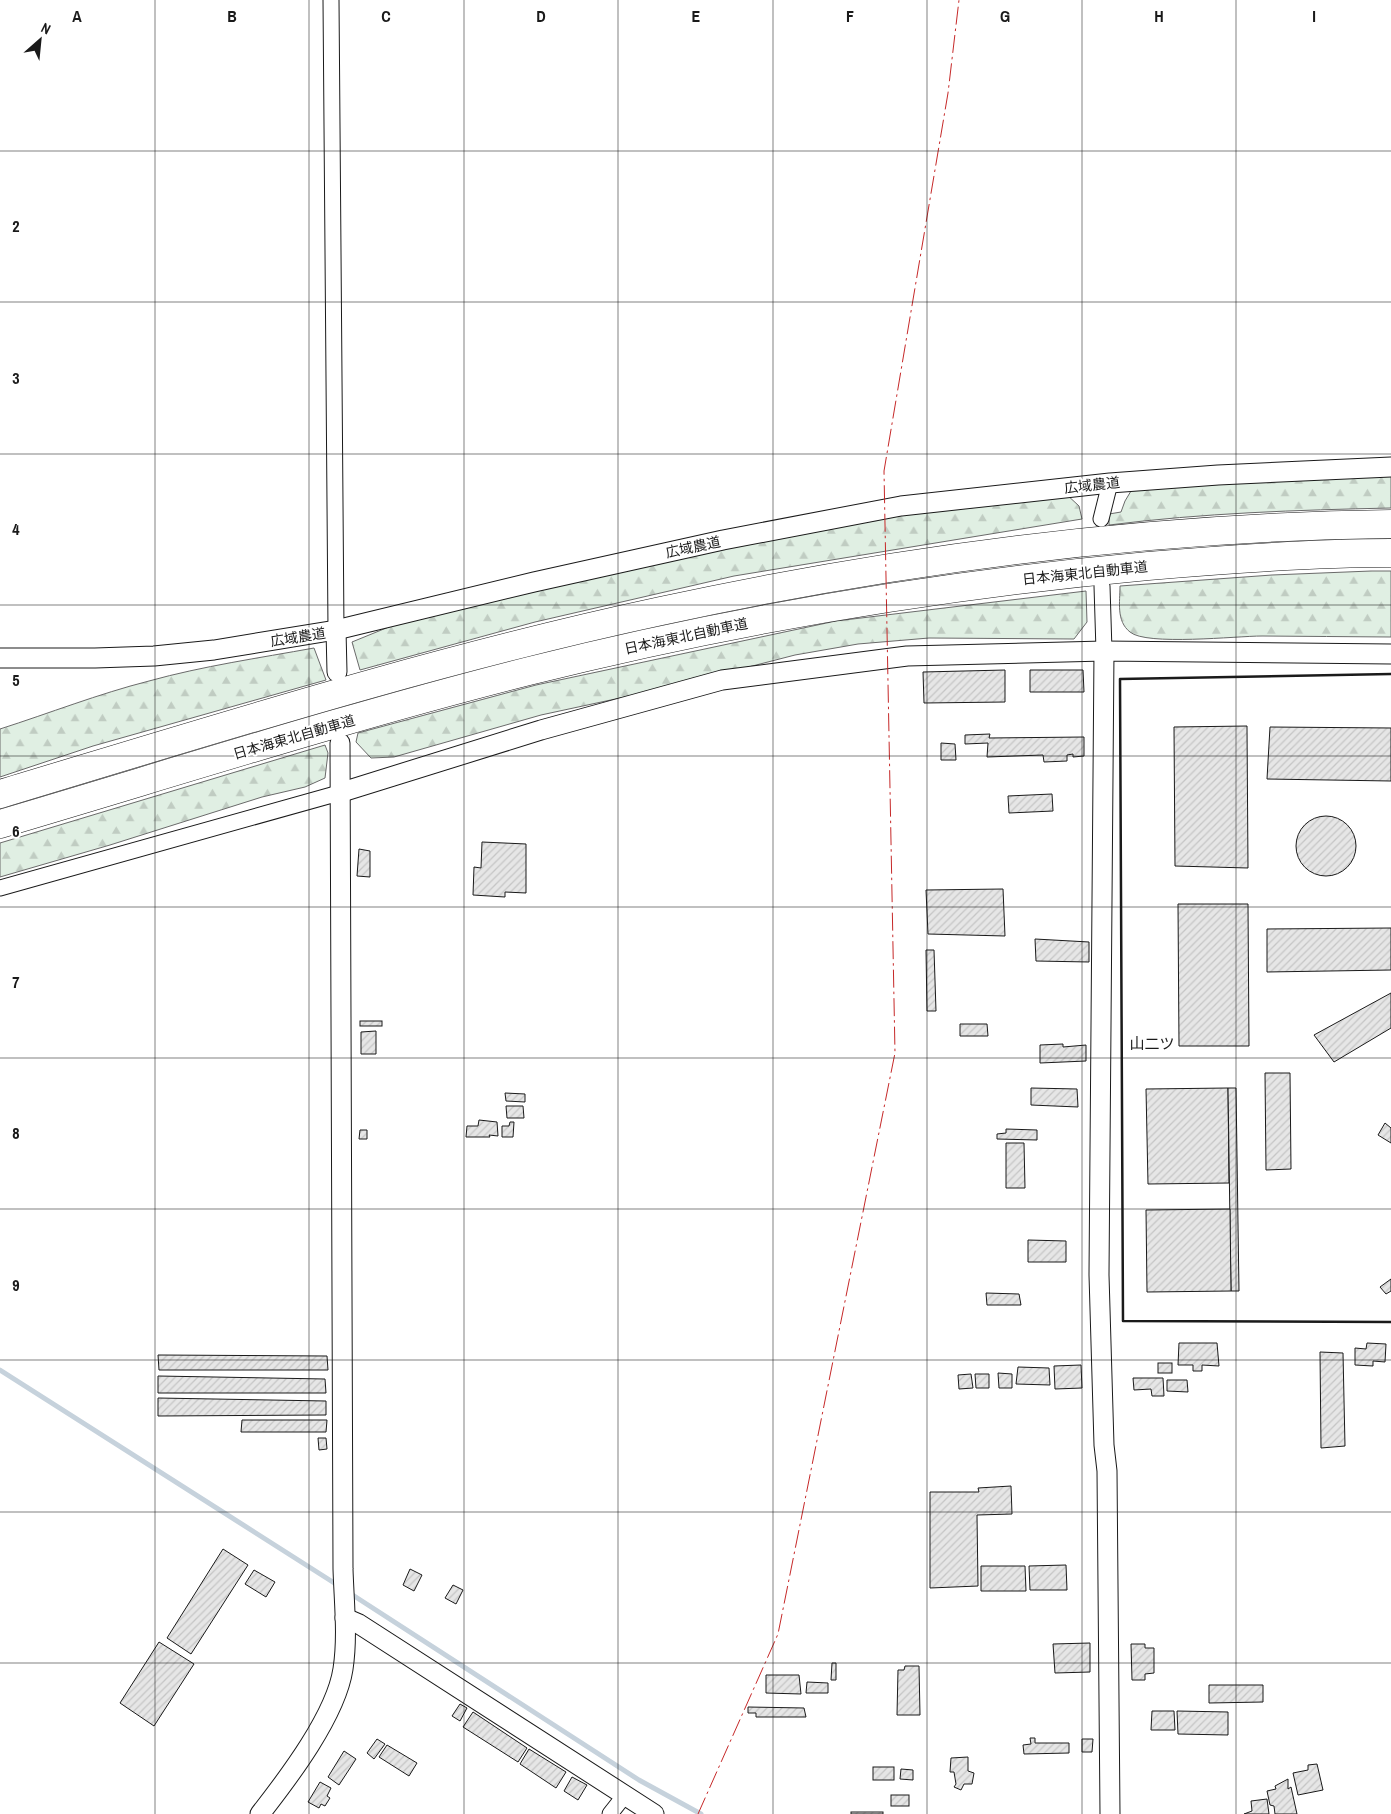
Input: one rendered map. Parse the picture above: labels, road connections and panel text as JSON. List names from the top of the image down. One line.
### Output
{"streets":{"highway":["日本海東北自動車道"],"street":["広域農道"]},"districts":["山二ツ"],"north":"top right","grid":{"columns":["A","B","C","D","E","F","G","H","I"],"rows":["2","3","4","5","6","7","8","9"]}}
